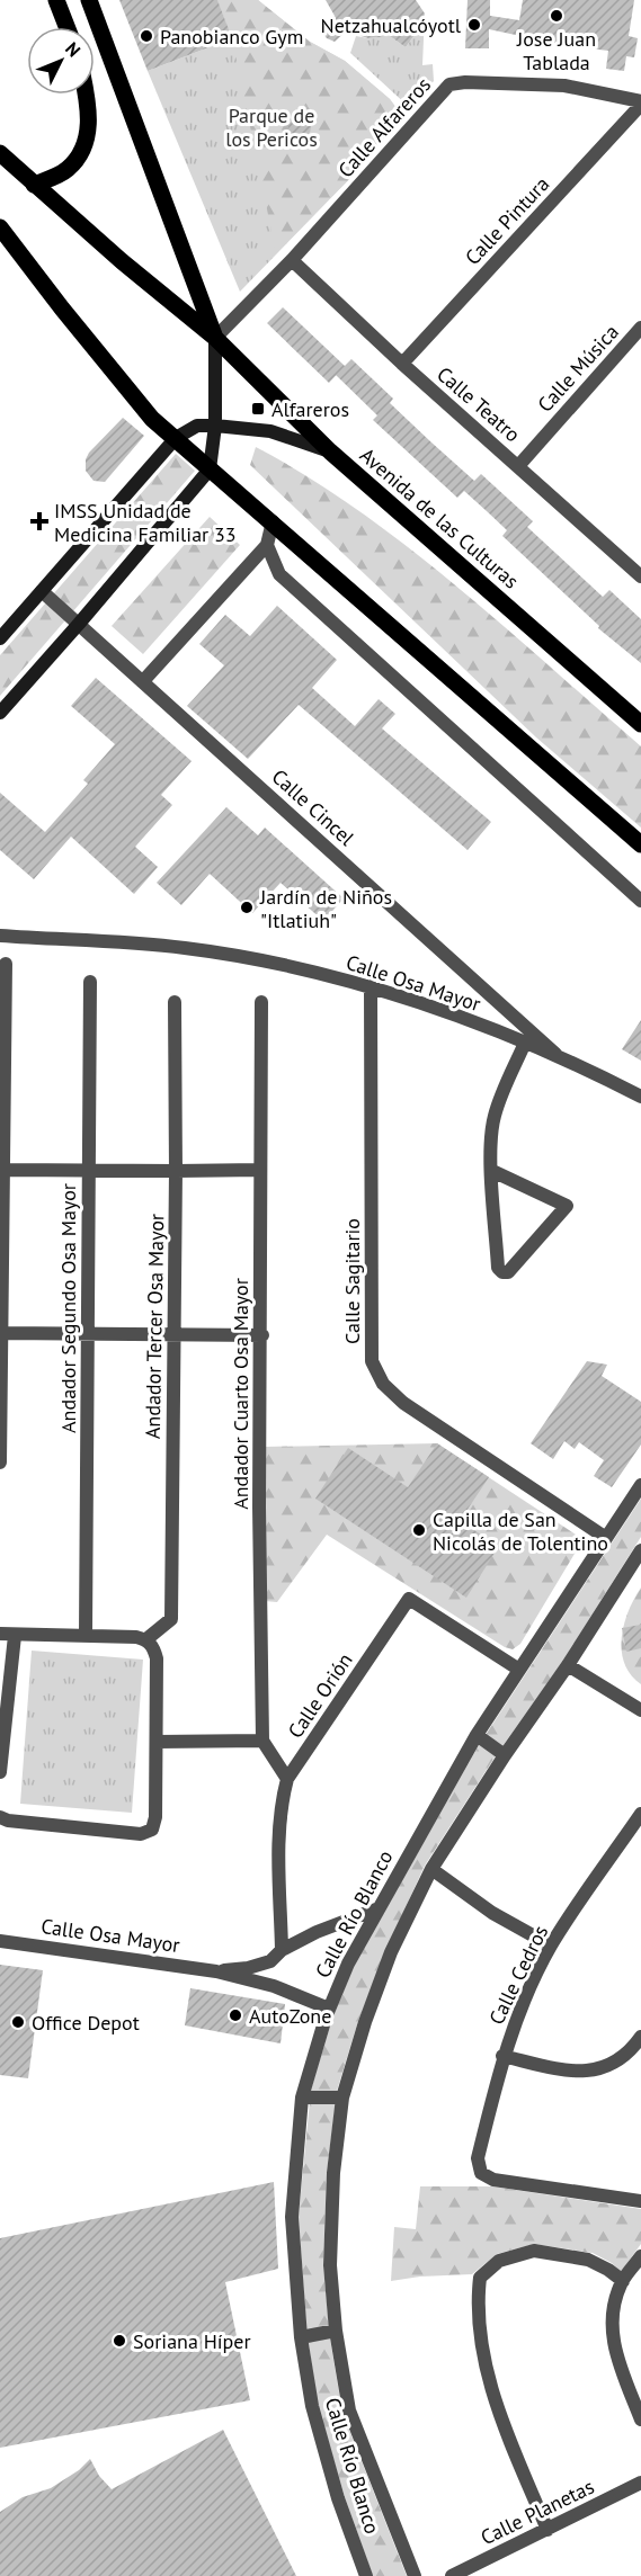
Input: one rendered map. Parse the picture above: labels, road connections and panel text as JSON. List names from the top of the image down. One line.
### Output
{"streets":{"main road":["Avenida de las Culturas"],"street":["Calle Alfareros","Calle Pintura","Calle Música","Calle Teatro","Calle Cincel","Calle Osa Mayor","Calle Sagitario","Andador Segundo Osa Mayor","Andador Tercer Osa Mayor","Andador Cuarto Osa Mayor","Calle Orión","Calle Río Blanco","Calle Cedros","Calle Planetas"]},"crossings":[["Calle Alfareros","Calle Pintura"],["Calle Alfareros","Calle Teatro"],["Calle Alfareros","Avenida de las Culturas"],["Calle Pintura","Calle Teatro"],["Calle Música","Calle Teatro"],["Calle Cincel","Calle Osa Mayor"],["Calle Osa Mayor","Calle Sagitario"],["Calle Osa Mayor","Calle Orión"],["Calle Osa Mayor","Calle Río Blanco"],["Calle Sagitario","Calle Río Blanco"],["Calle Orión","Calle Río Blanco"]],"parks":["Parque de los Pericos"],"places":{"other":["Jose Juan Tablada","Netzahualcóyotl","Panobianco Gym","Jardín de Niños \"Itlatiuh\"","Capilla de San Nicolás de Tolentino","AutoZone","Office Depot","Soriana Híper"],"transit":["Alfareros"],"health":["IMSS Unidad de Medicina Familiar 33"]},"north":"top right"}
